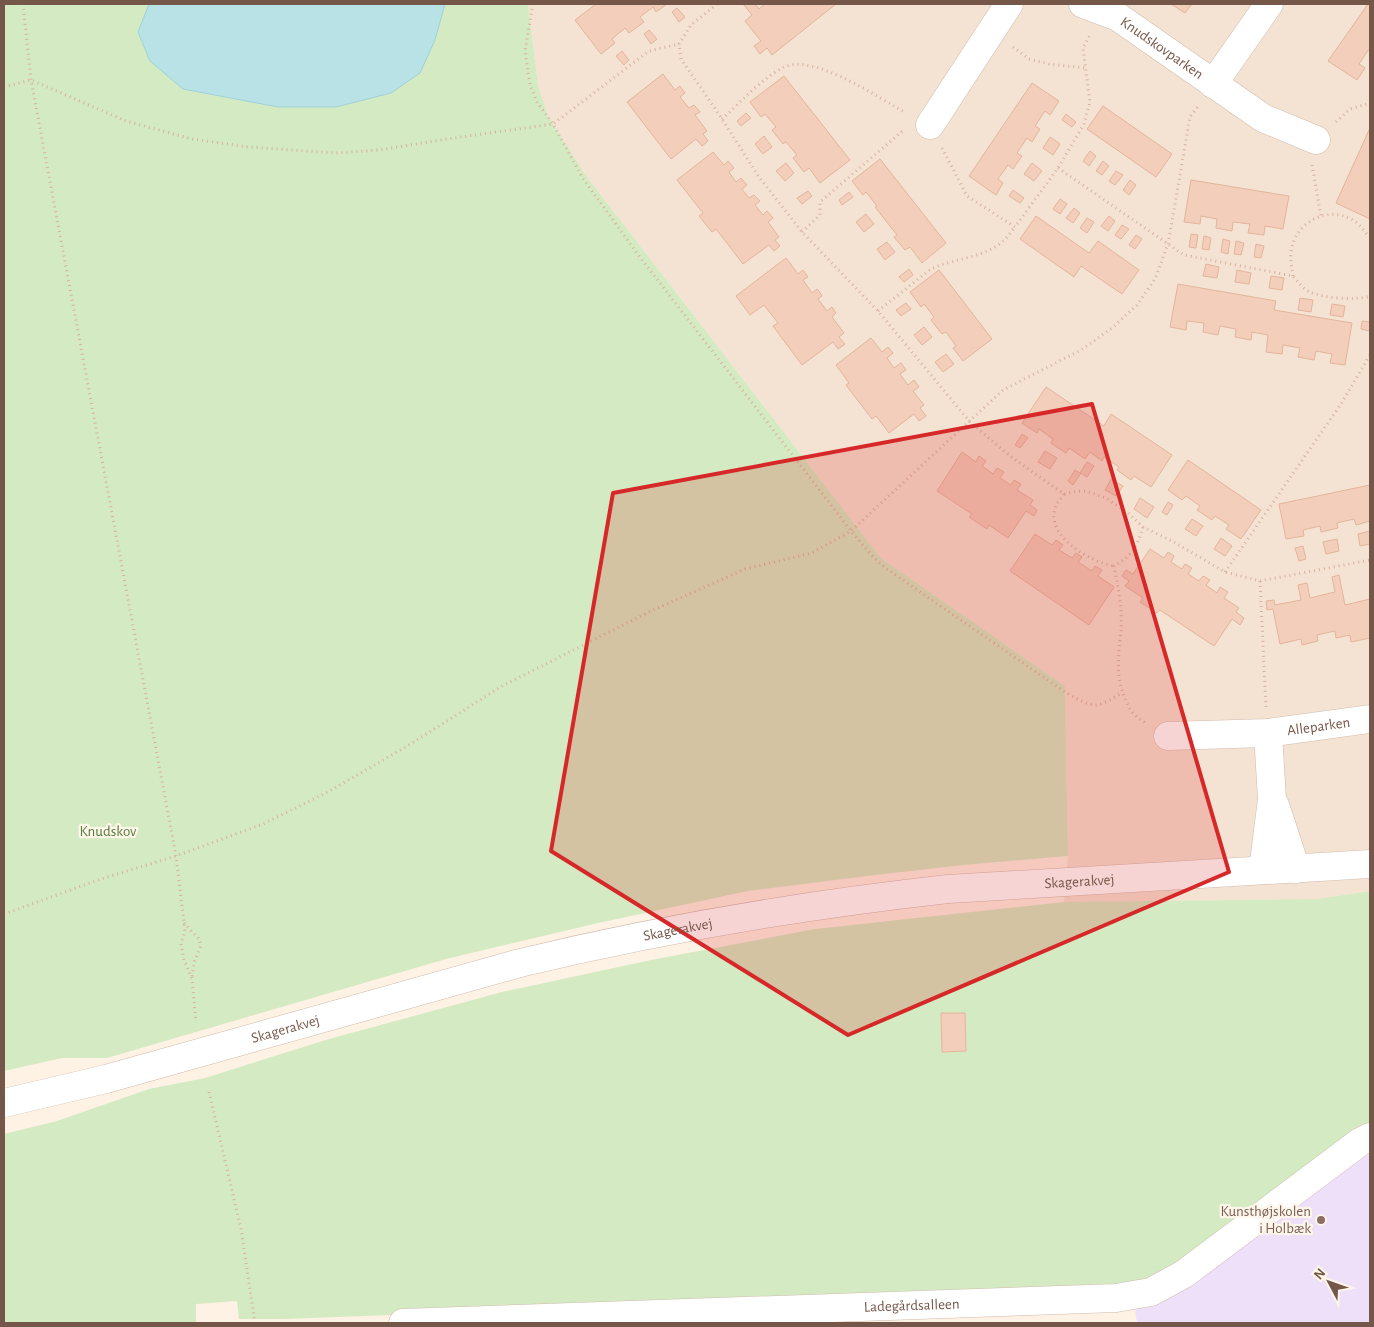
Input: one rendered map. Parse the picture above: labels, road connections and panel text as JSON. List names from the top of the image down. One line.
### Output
{"streets":{"street":["Knudskovparken","Alleparken","Skagerakvej","Ladegårdsalleen"]},"crossings":[["Alleparken","Skagerakvej"]],"parks":["Knudskov"],"places":["Kunsthøjskolen i Holbæk"],"north":"top left"}
